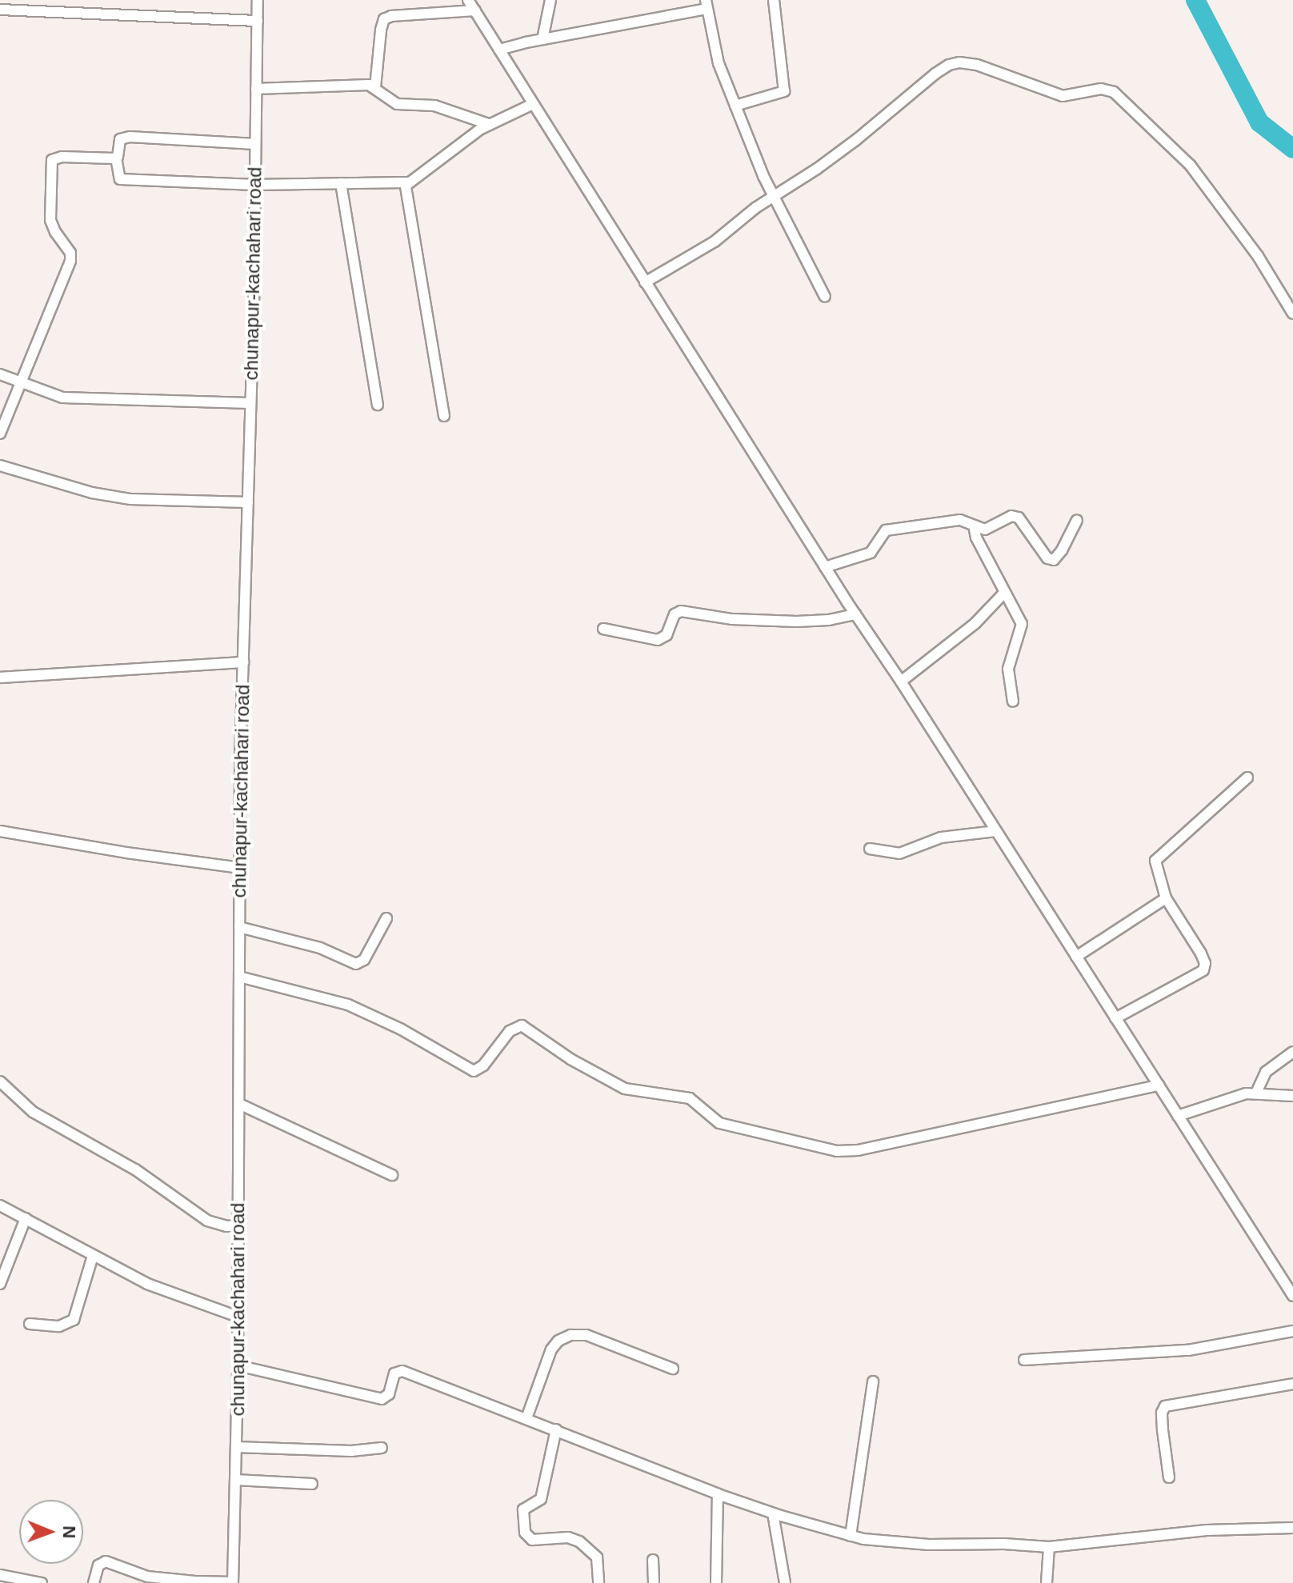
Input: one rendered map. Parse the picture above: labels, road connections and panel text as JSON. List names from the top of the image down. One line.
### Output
{"streets":{"street":["chunapur-kachahari road"]},"north":"right"}
